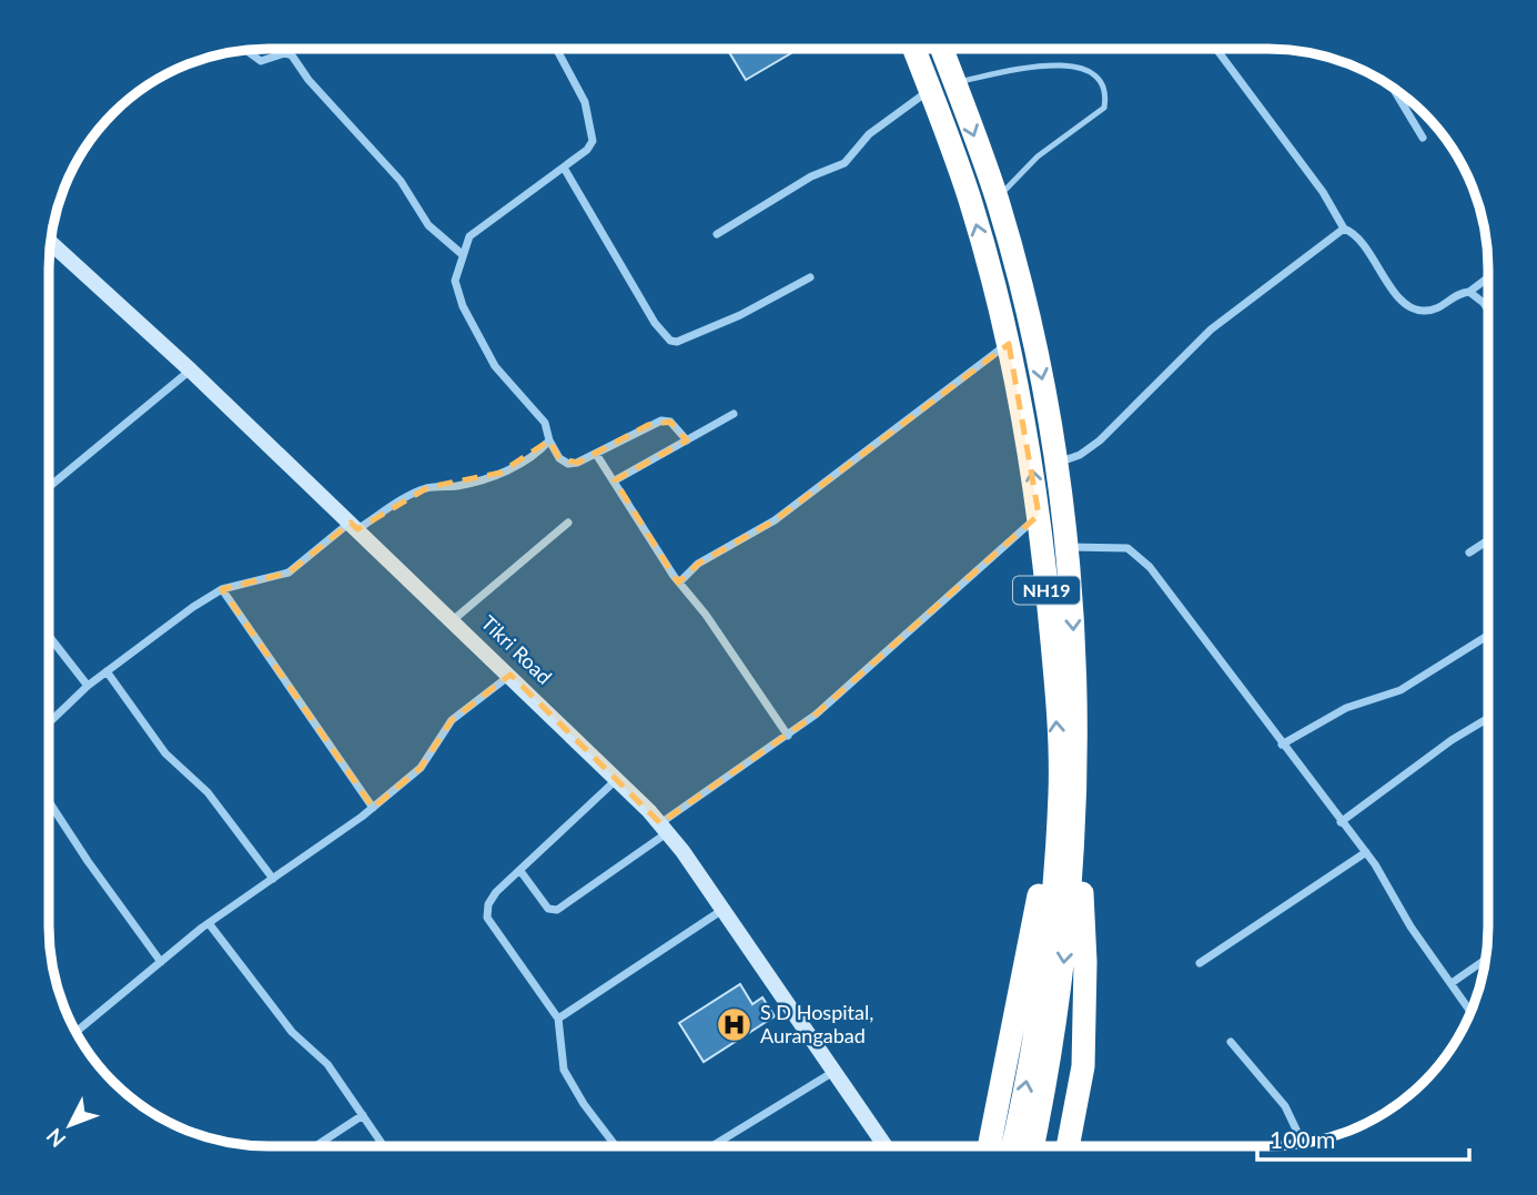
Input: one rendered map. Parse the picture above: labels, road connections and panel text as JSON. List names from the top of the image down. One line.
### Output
{"streets":{"highway":["NH19"],"street":["Tikri Road"]},"places":{"hospital":["S D Hospital, Aurangabad"]},"scale_bar":"100 m","north":"bottom left"}
